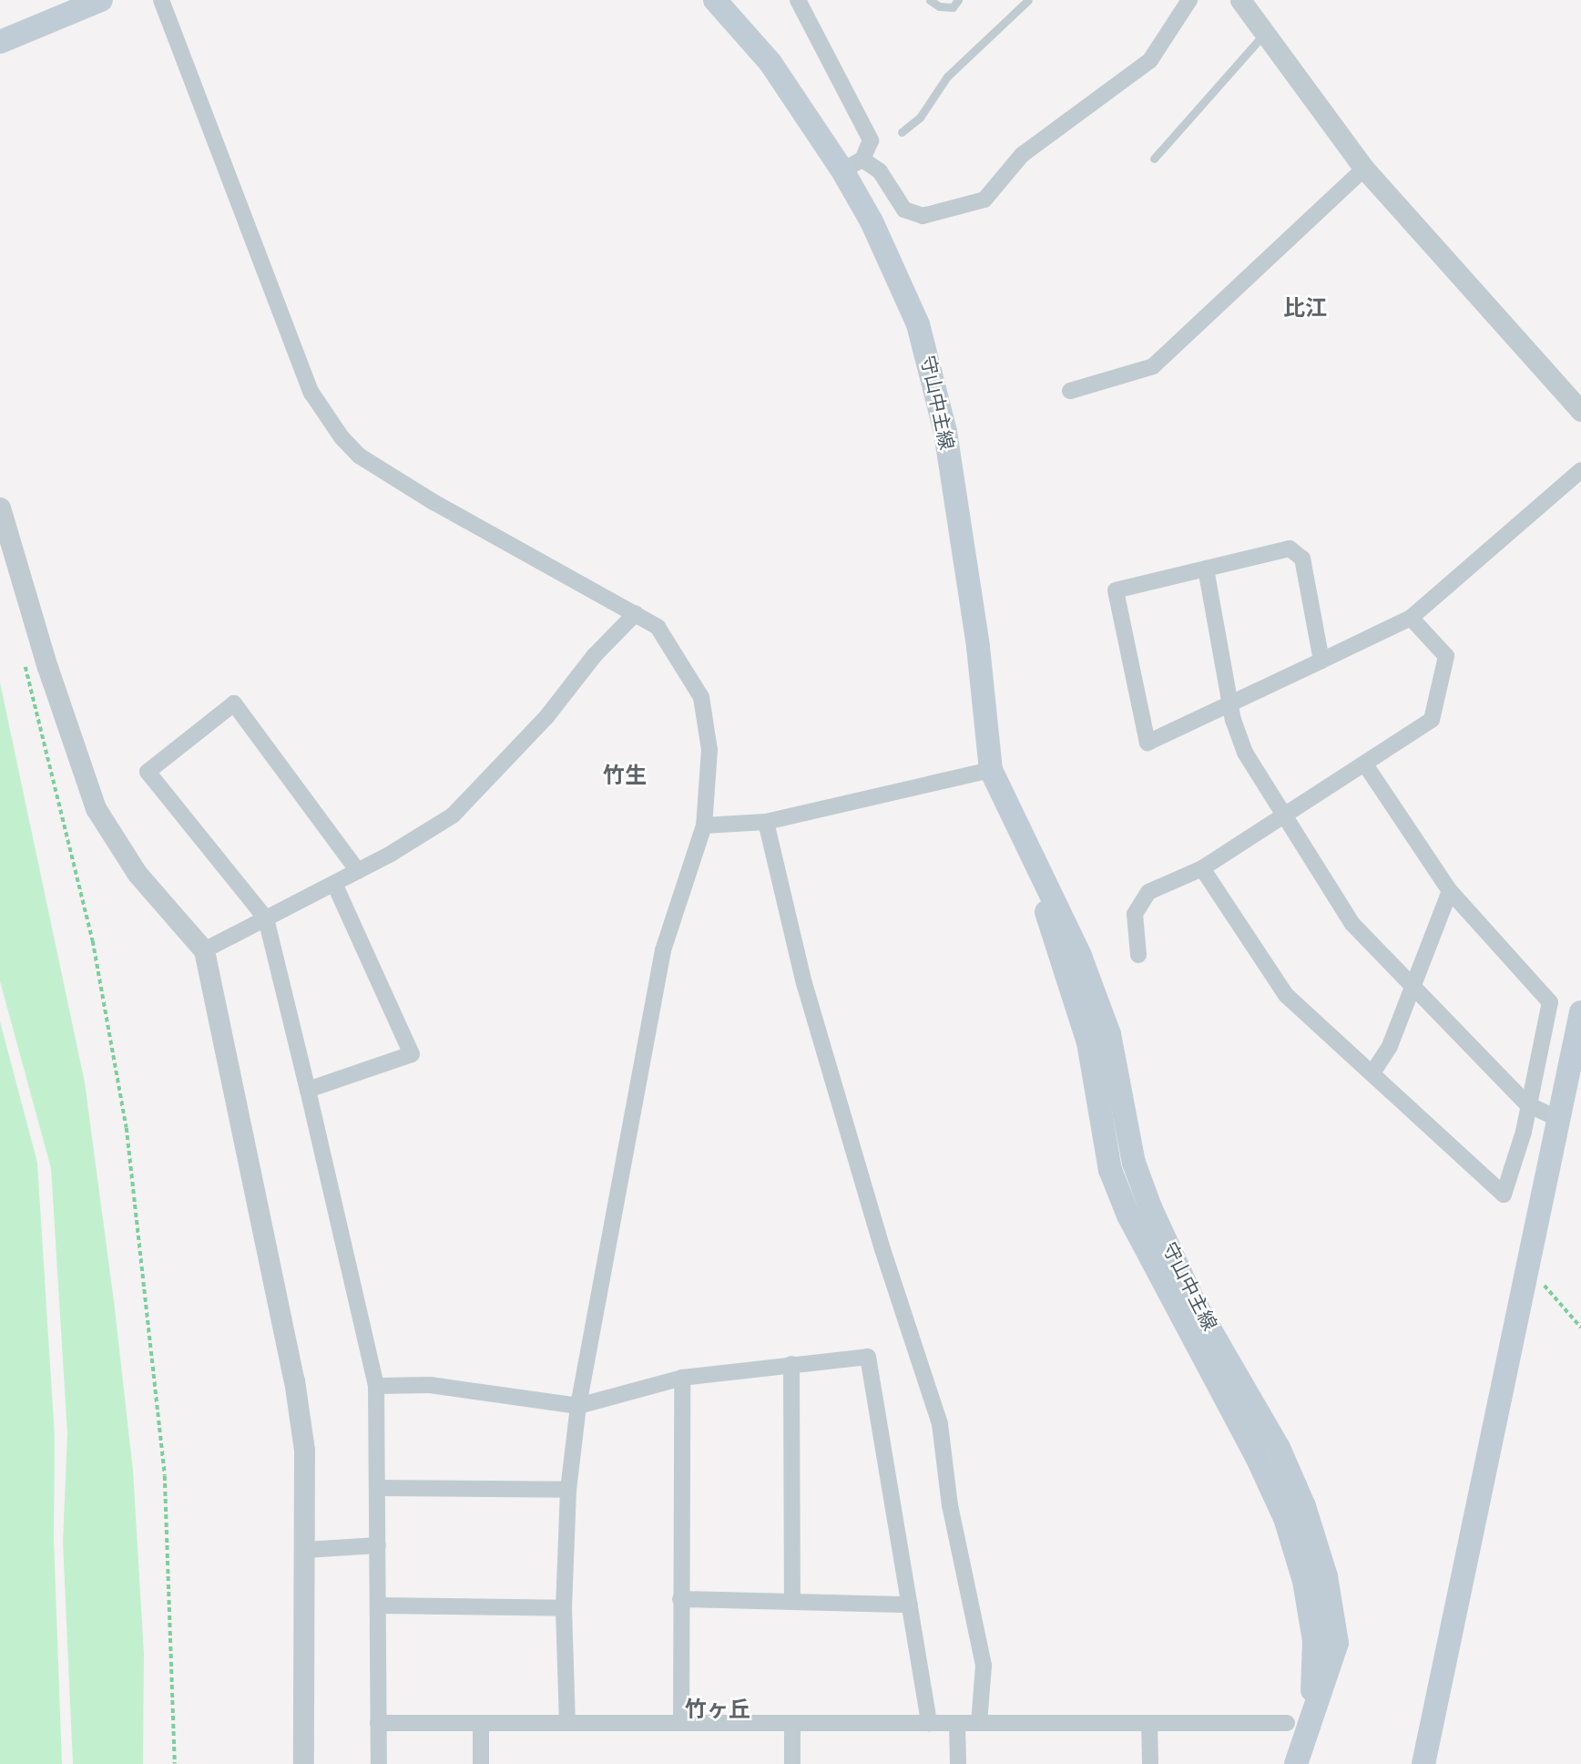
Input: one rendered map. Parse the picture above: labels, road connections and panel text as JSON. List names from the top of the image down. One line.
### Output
{"streets":{"main road":["守山中主線"]},"districts":["比江","竹生","竹ヶ丘"]}
